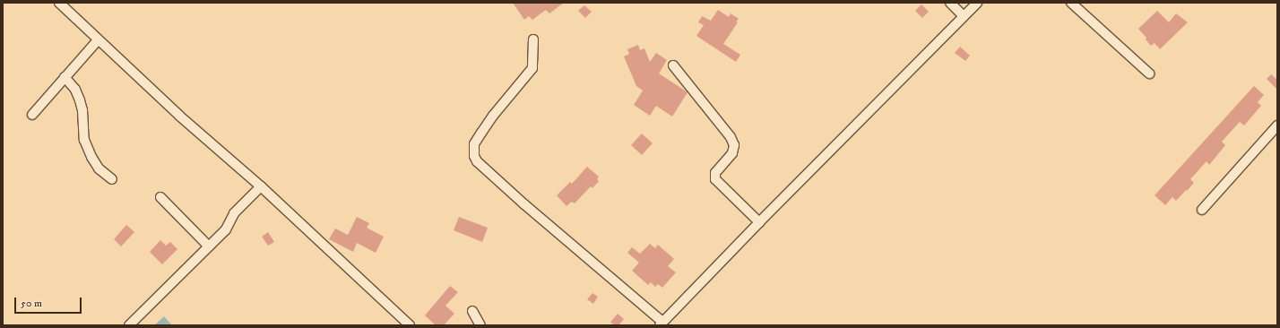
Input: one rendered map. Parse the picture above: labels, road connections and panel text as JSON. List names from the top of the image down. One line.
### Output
{"scale_bar":"50 m"}
